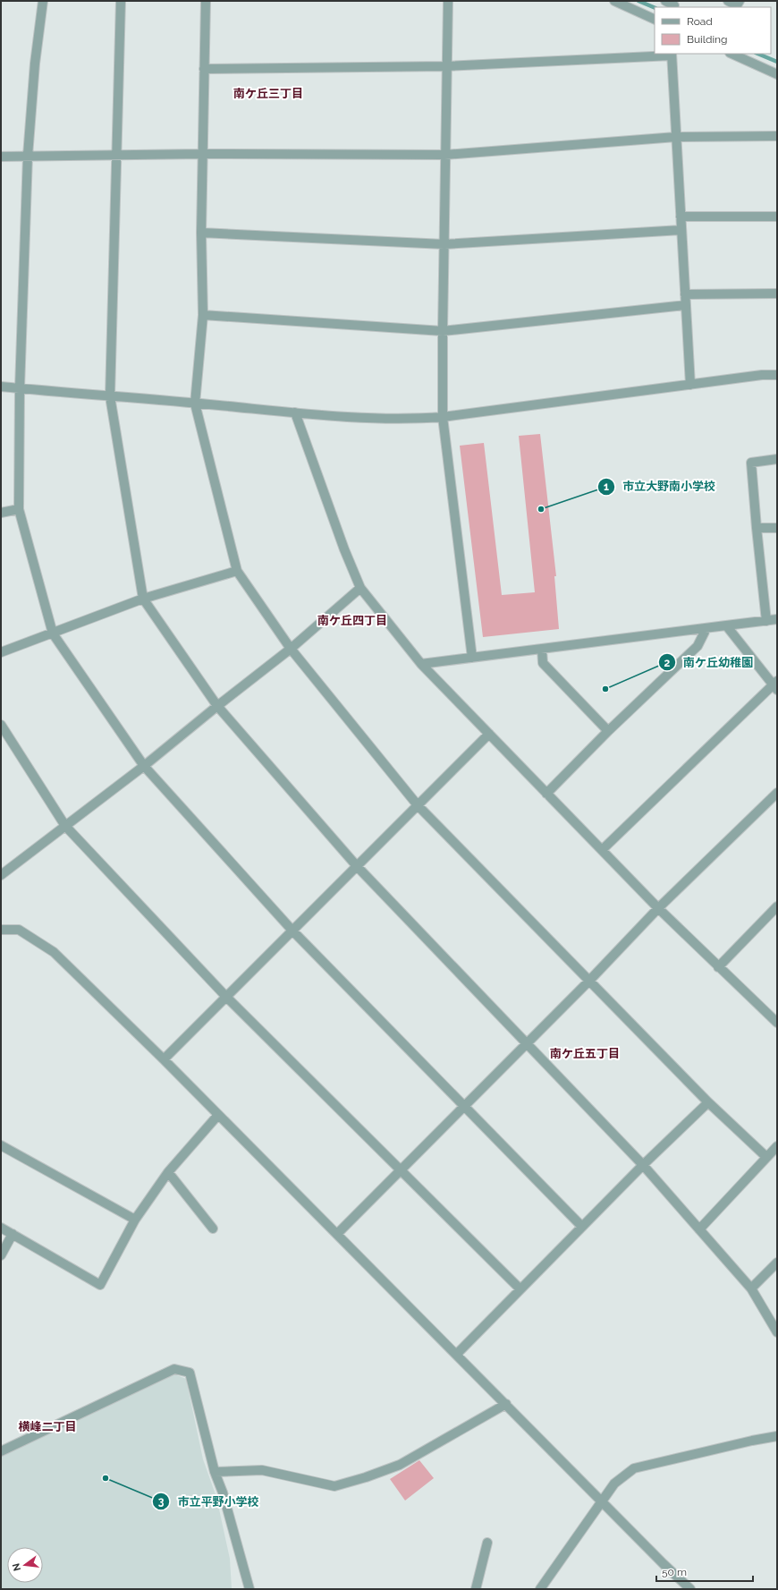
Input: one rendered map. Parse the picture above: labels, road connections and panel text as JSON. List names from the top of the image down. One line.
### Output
{"districts":["南ケ丘三丁目","南ケ丘四丁目","南ケ丘五丁目","横峰二丁目"],"places":["市立大野南小学校","南ケ丘幼稚園","市立平野小学校"],"legend":["Road","Building"],"scale_bar":"50 m","north":"left"}
